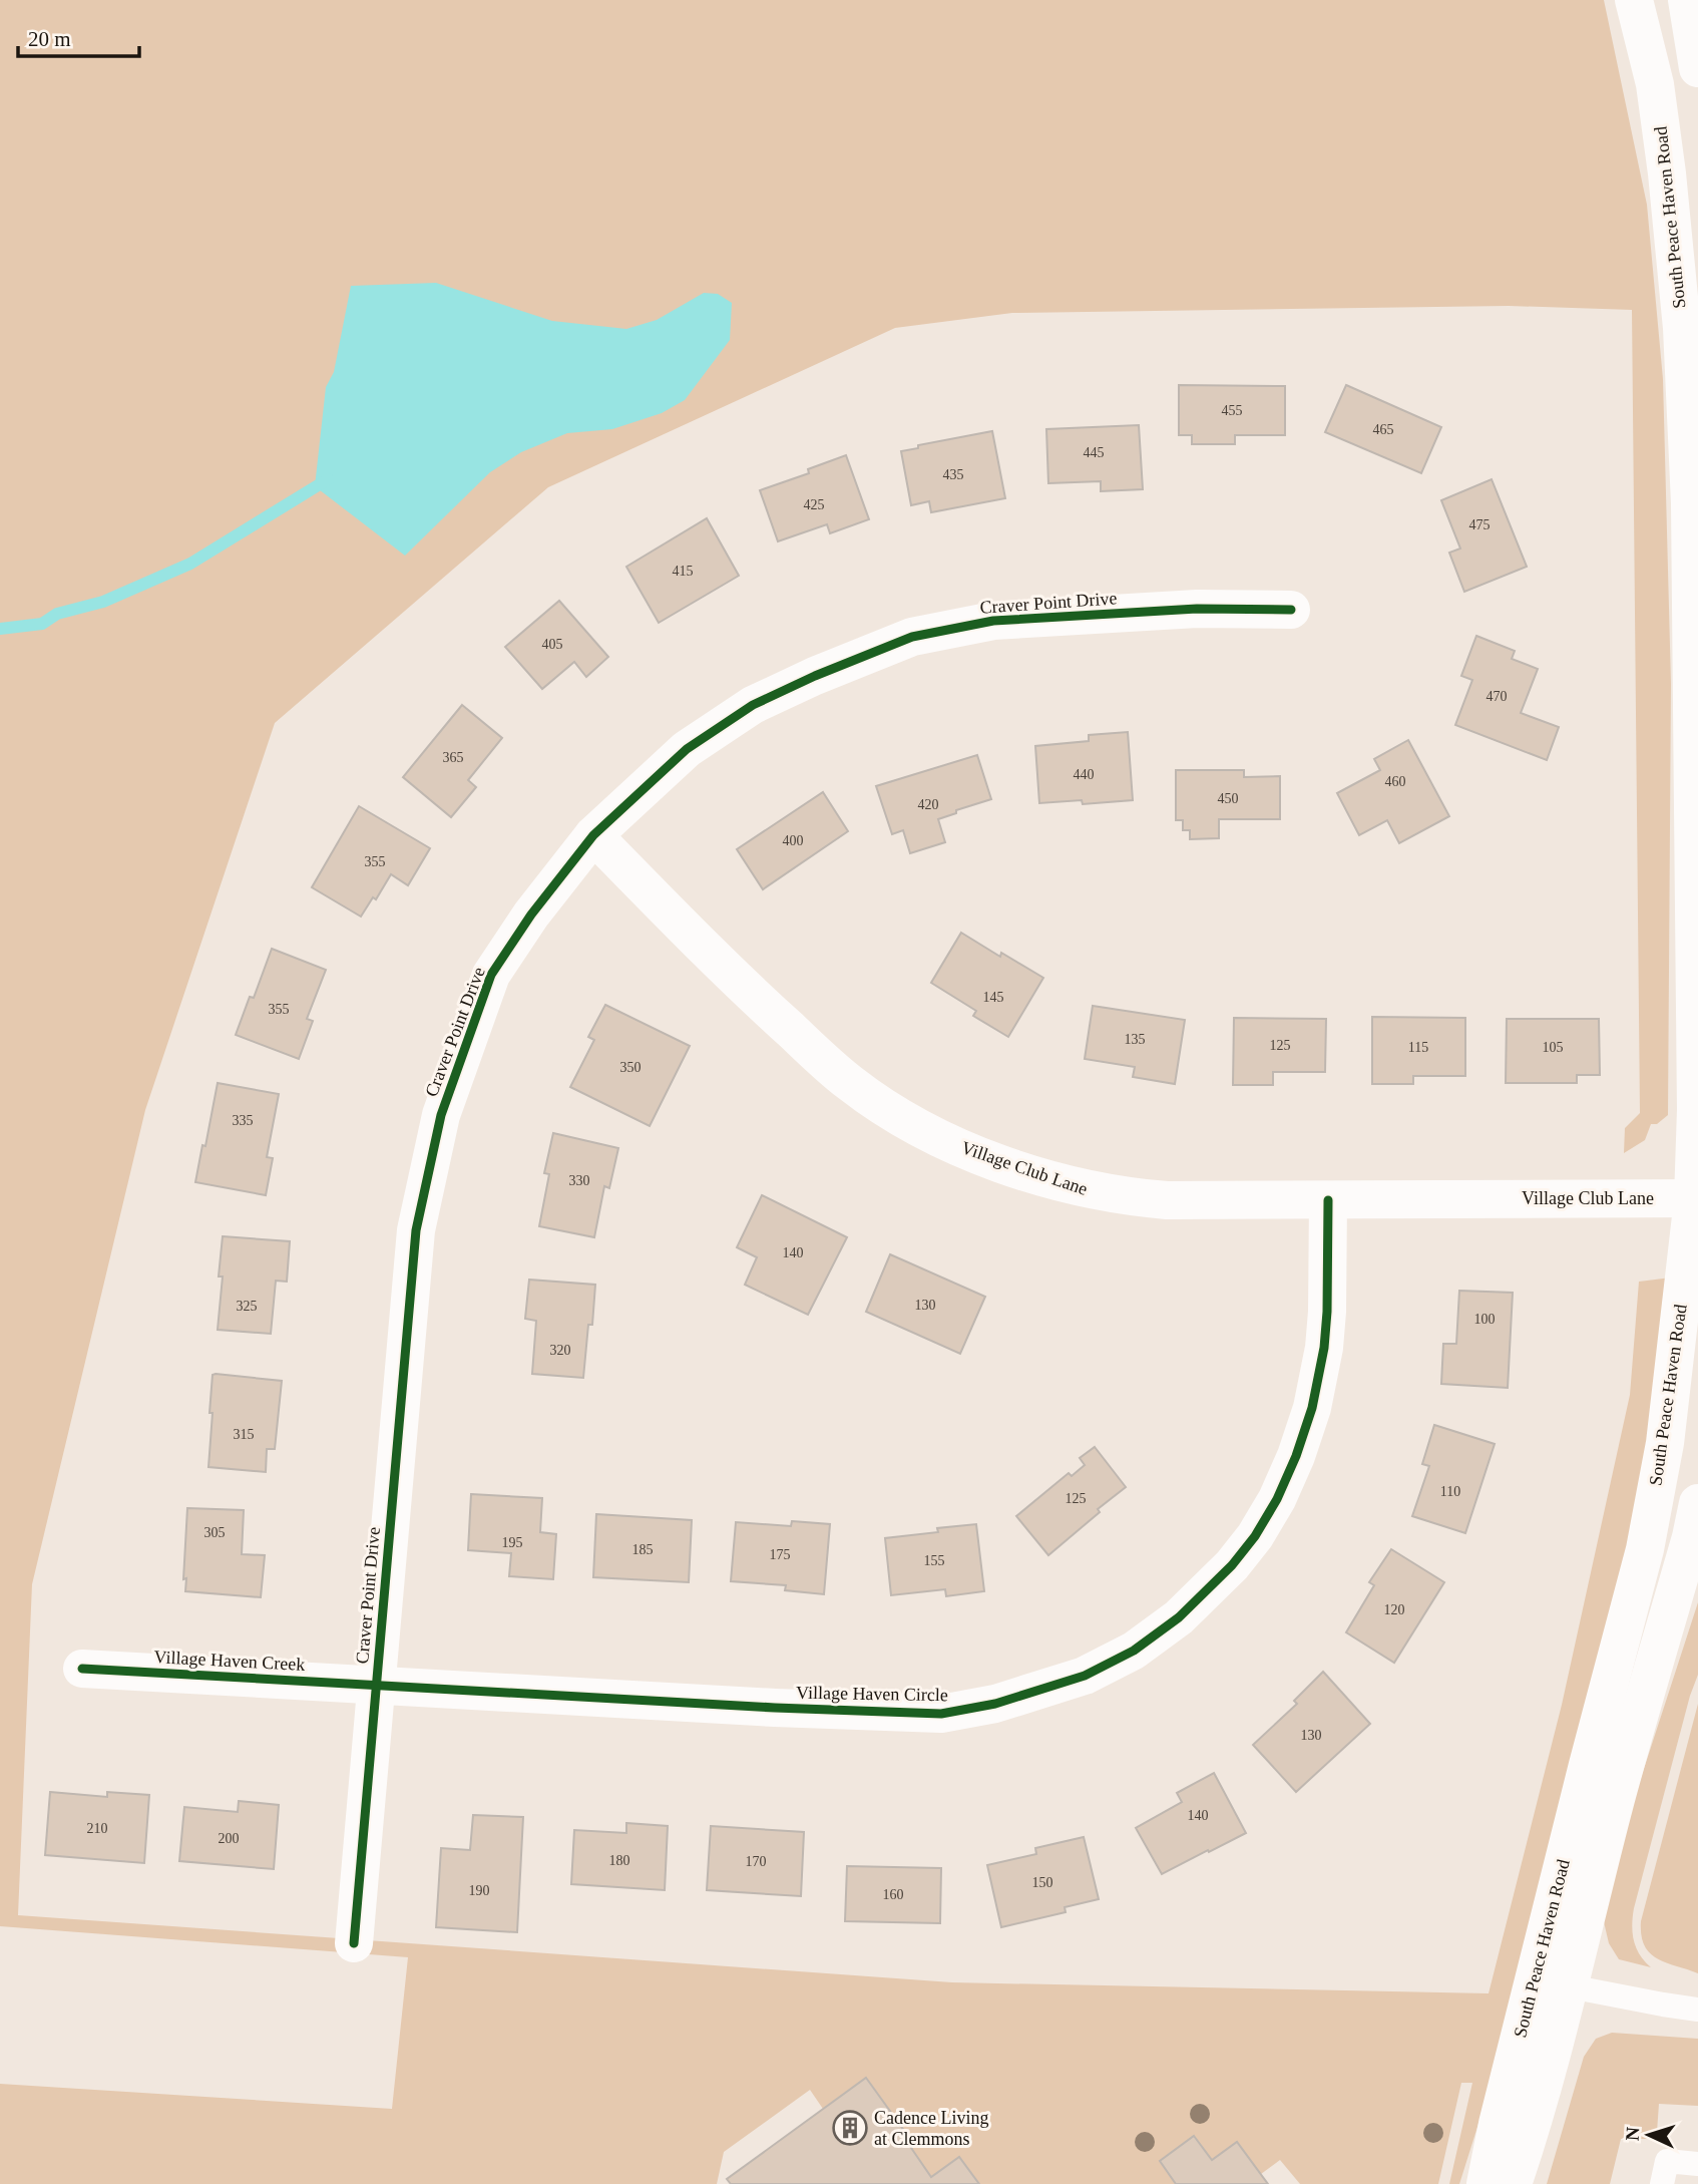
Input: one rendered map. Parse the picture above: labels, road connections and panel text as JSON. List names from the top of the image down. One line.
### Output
{"streets":{"street":["South Peace Haven Road","Craver Point Drive","Village Club Lane","Village Haven Creek","Village Haven Circle"]},"crossings":[["South Peace Haven Road","Village Club Lane"],["Craver Point Drive","Village Club Lane"],["Craver Point Drive","Village Haven Creek"],["Craver Point Drive","Village Haven Circle"],["Village Club Lane","Village Haven Circle"],["Village Haven Creek","Village Haven Circle"]],"places":{"building":["Cadence Living at Clemmons"]},"house_numbers":["455","465","445","435","425","475","415","405","470","365","440","460","450","420","400","355","145","355","135","125","115","105","350","335","330","140","130","325","100","320","315","110","125","305","195","185","175","155","120","130","140","210","200","180","170","150","190","160"],"scale_bar":"20 m","north":"left"}
